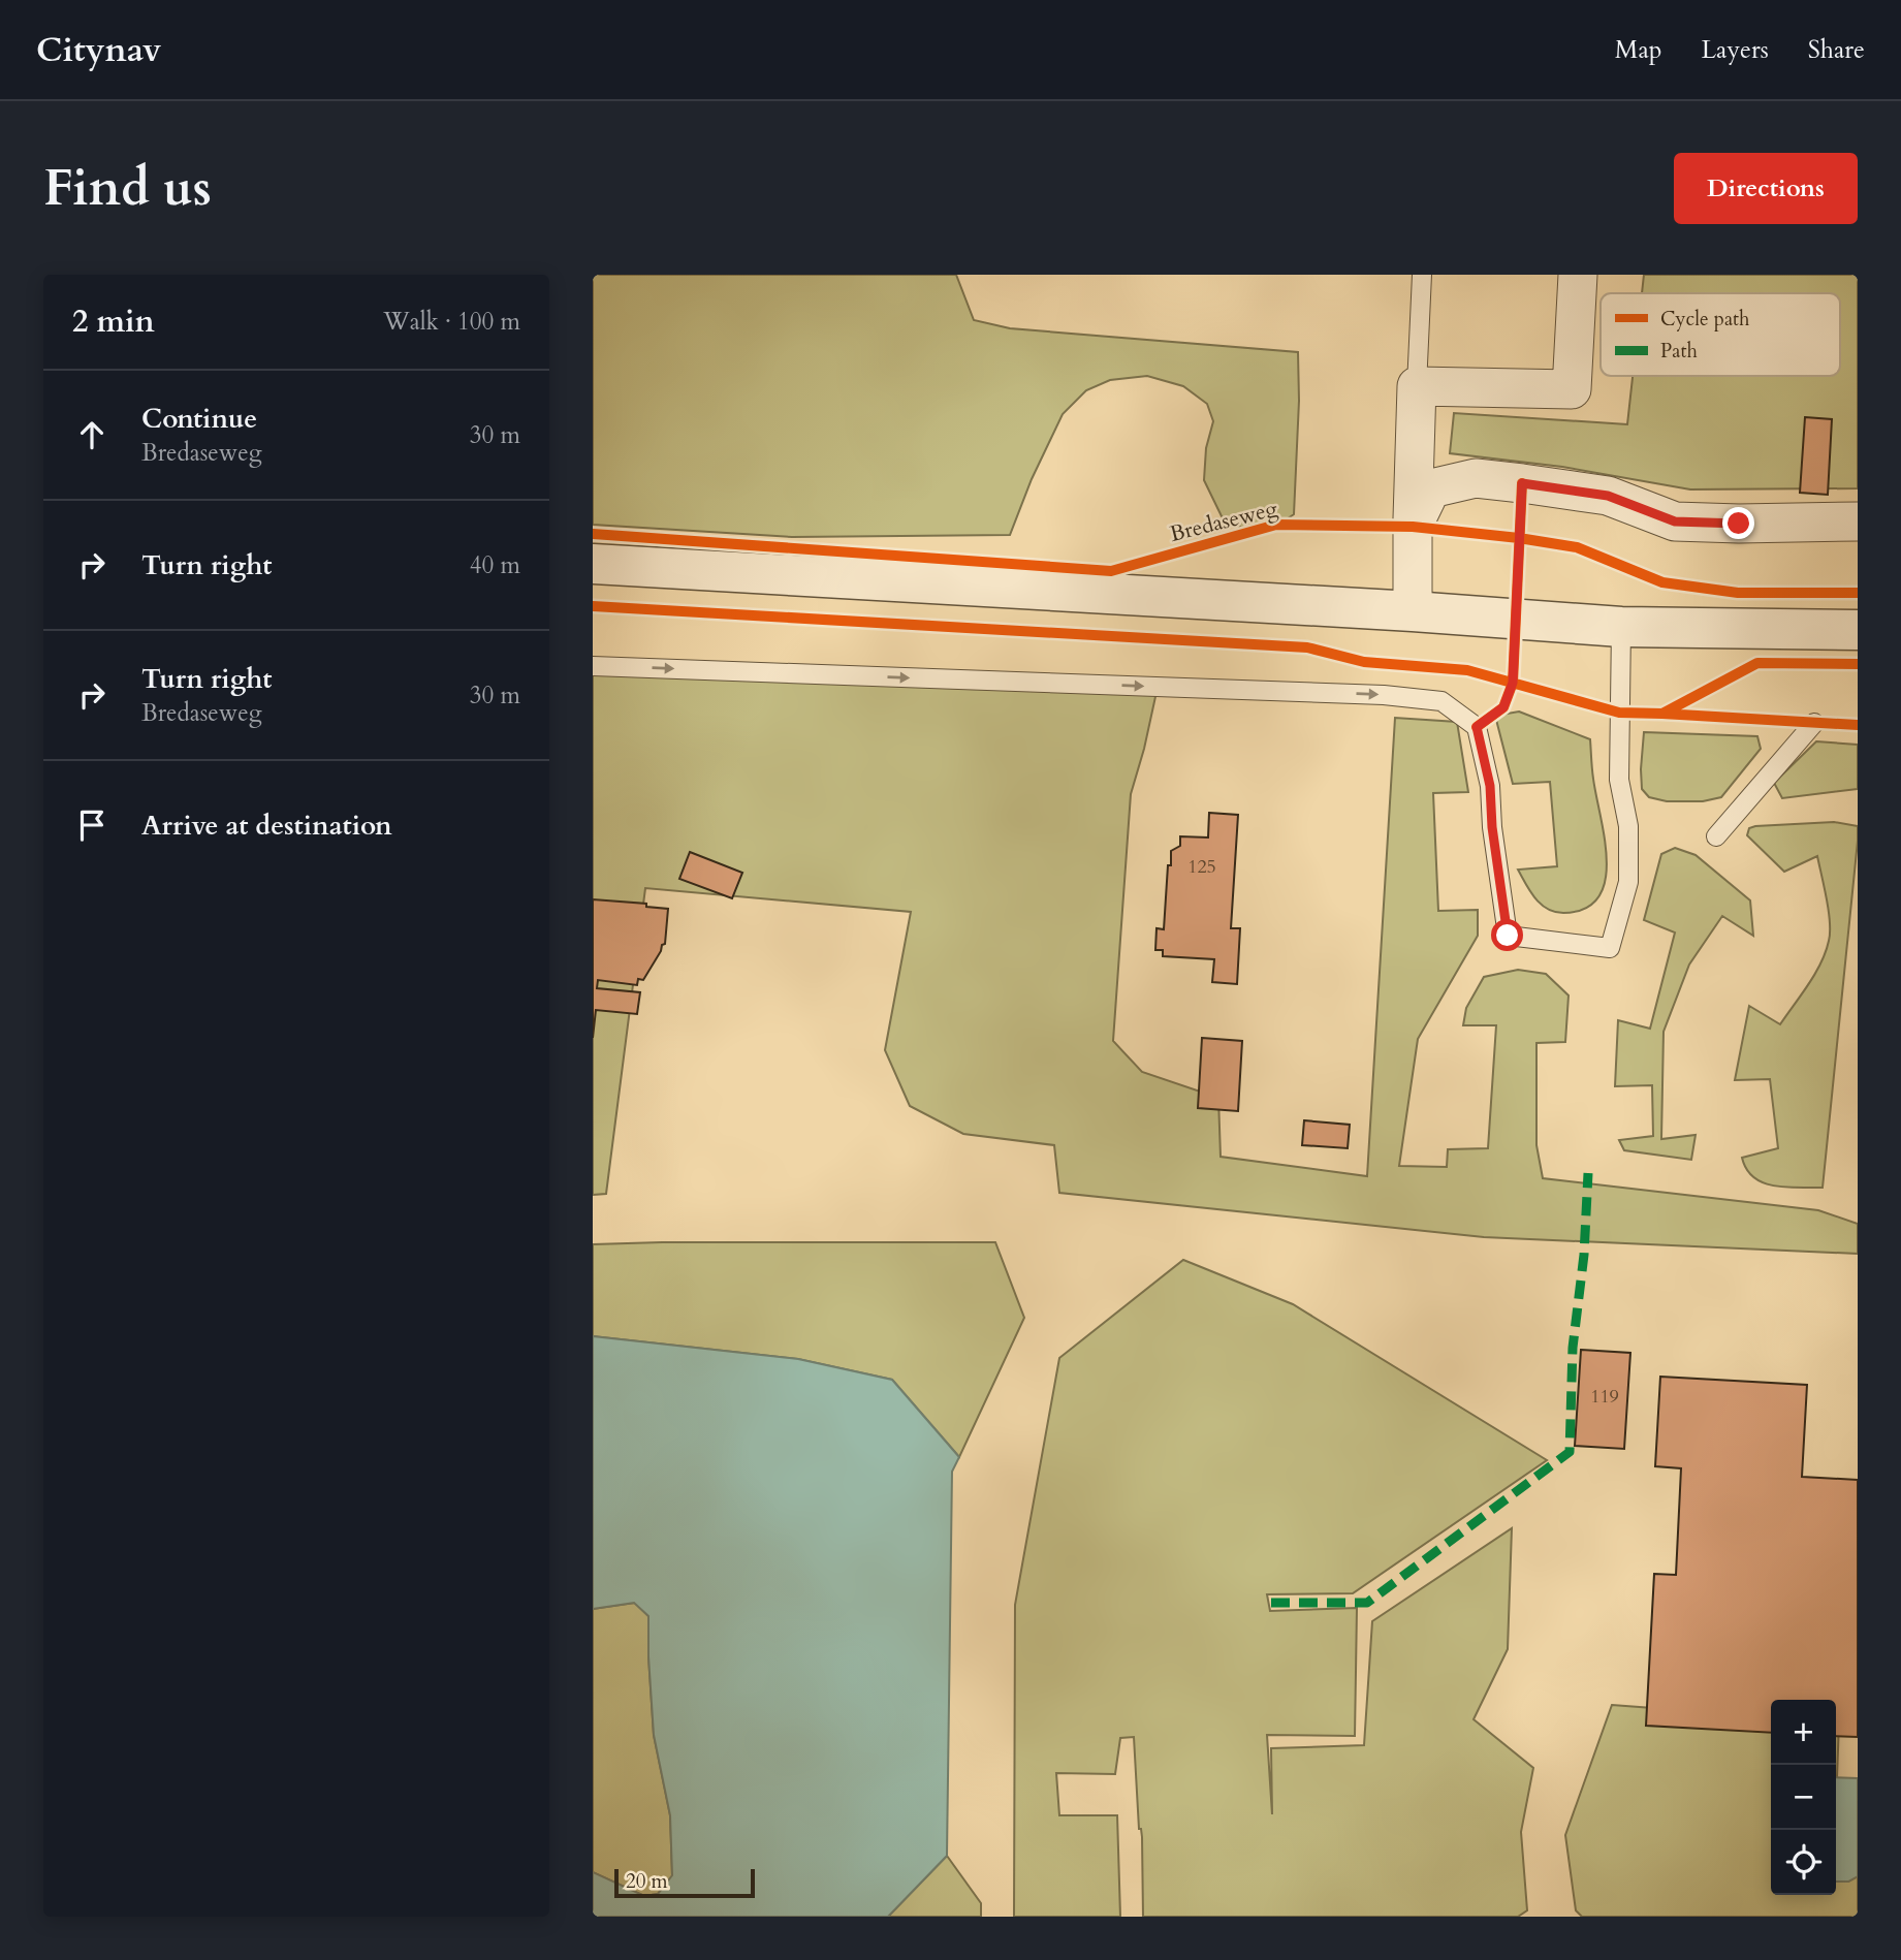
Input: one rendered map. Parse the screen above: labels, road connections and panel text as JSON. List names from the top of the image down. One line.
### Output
{"streets":{"cycle path":["Bredaseweg"]},"house_numbers":["125","119"],"legend":["Cycle path","Path"],"scale_bar":"20 m","page":{"header":"Citynav","nav":["Map","Layers","Share"],"buttons":"Directions","title":"Find us","heading":["2 min","Walk · 100 m"],"list":[["Continue","Bredaseweg","30 m"],["Turn right","40 m"],["Turn right","Bredaseweg","30 m"],"Arrive at destination"],"map_buttons":["+","−"],"scale":"20 m"}}
